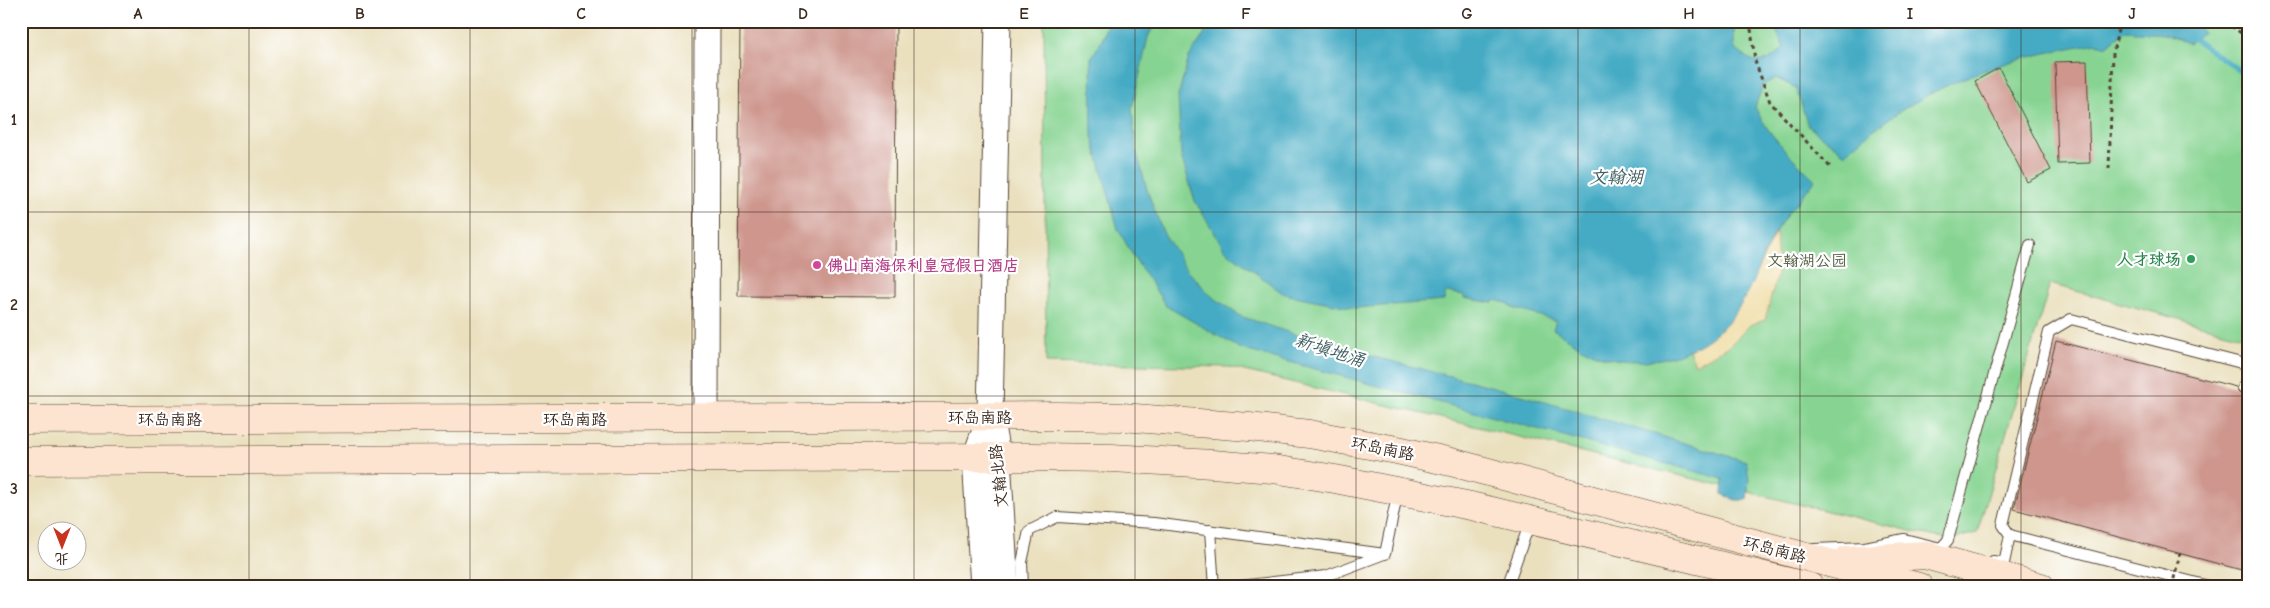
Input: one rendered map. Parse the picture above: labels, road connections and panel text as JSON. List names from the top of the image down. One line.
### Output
{"streets":{"main road":["环岛南路"],"street":["文翰北路"]},"crossings":[["环岛南路","文翰北路"]],"water":["文翰湖","新填地涌"],"parks":["文翰湖公园"],"places":["人才球场","佛山南海保利皇冠假日酒店"],"north":"bottom","grid":{"columns":["A","B","C","D","E","F","G","H","I","J"],"rows":["1","2","3"]}}
